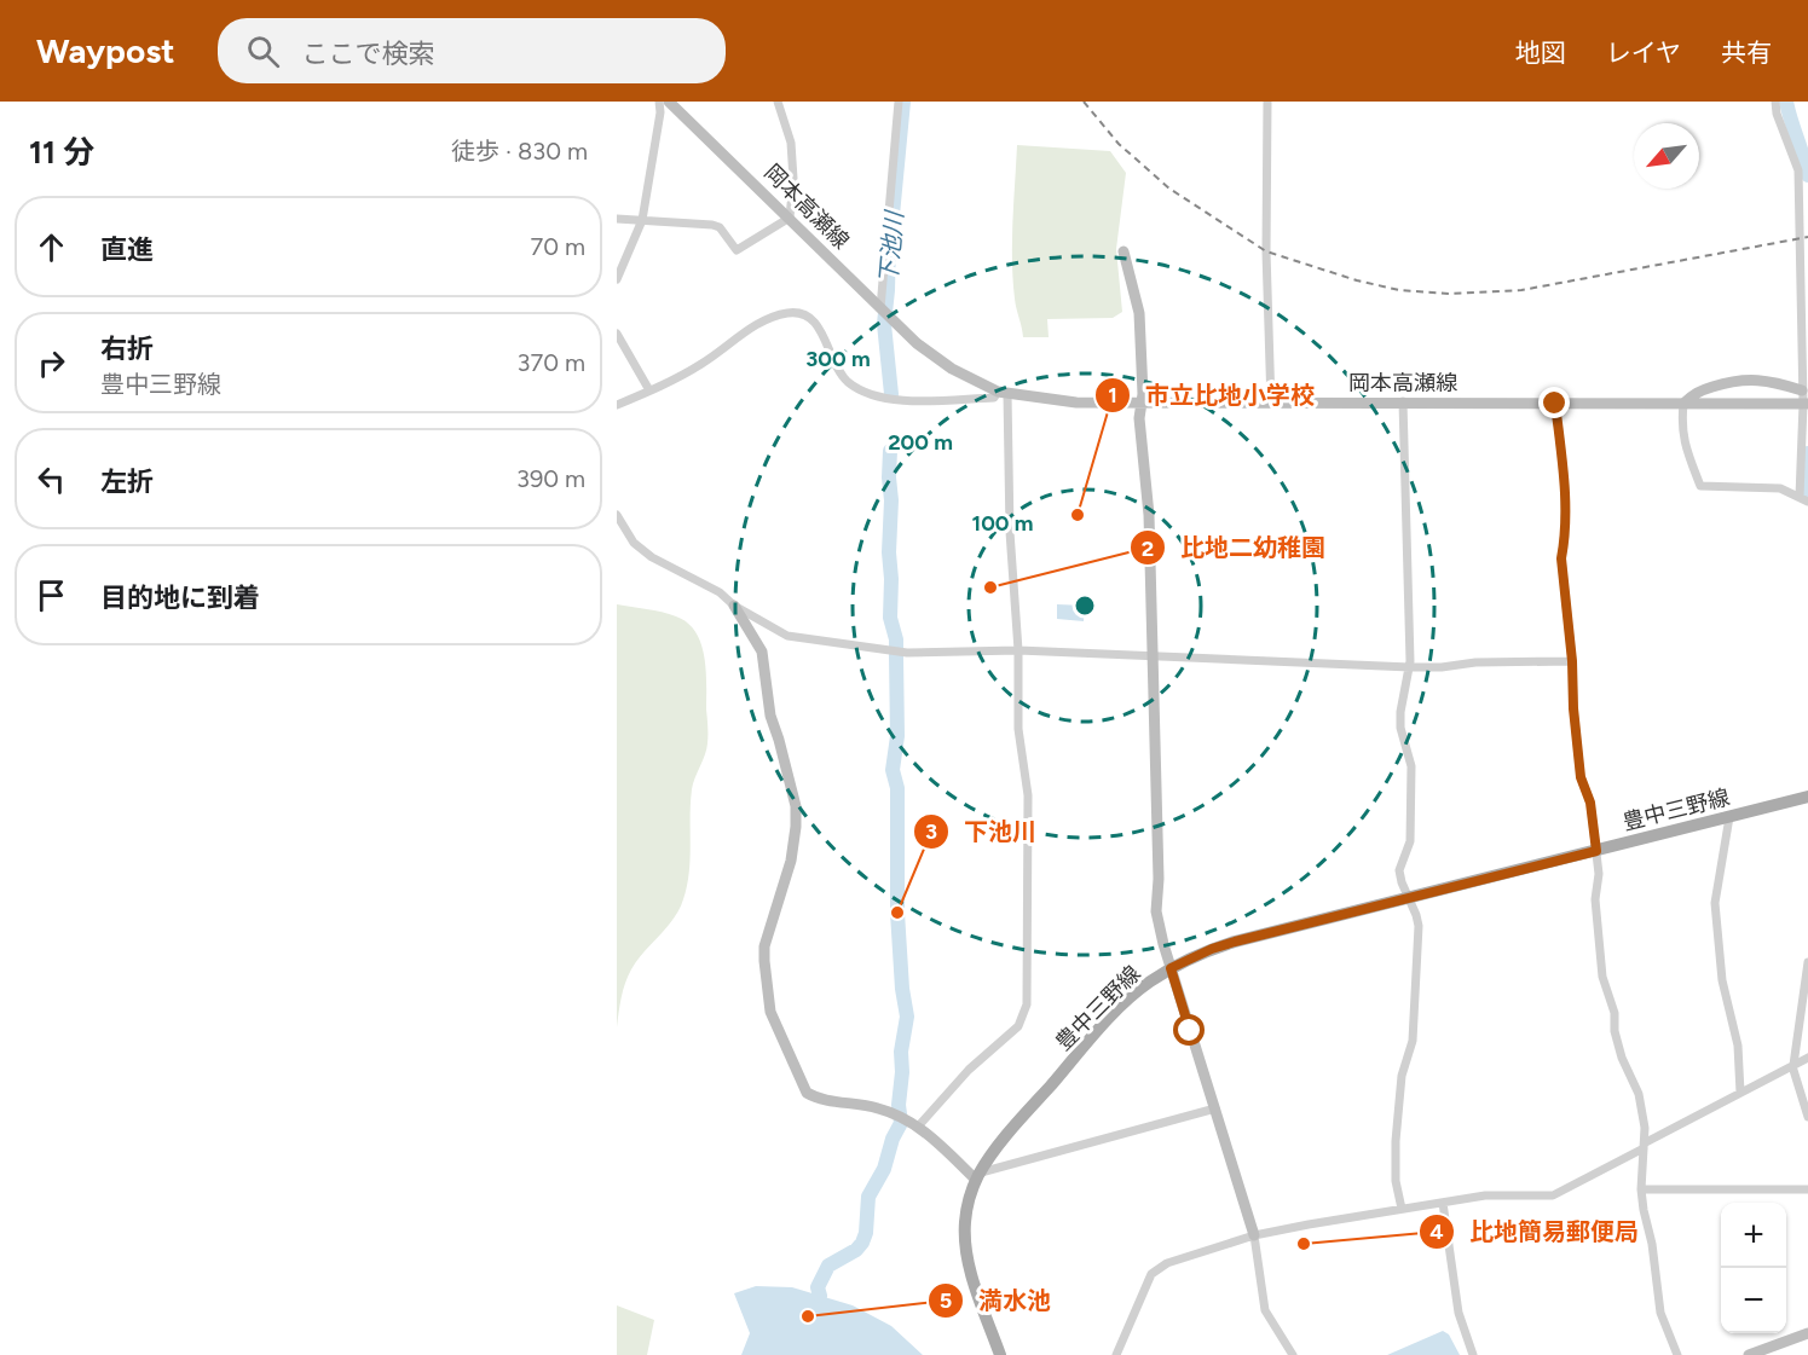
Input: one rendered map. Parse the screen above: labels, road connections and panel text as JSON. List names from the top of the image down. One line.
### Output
{"streets":{"main road":["豊中三野線"],"street":["岡本高瀬線"]},"water":["下池川"],"places":["市立比地小学校","比地二幼稚園","下池川","比地簡易郵便局","満水池"],"north":"bottom left","page":{"header":"Waypost","search":"ここで検索","nav":["地図","レイヤ","共有"],"heading":["11 分","徒歩 · 830 m"],"list":[["直進","70 m"],["右折","豊中三野線","370 m"],["左折","390 m"],"目的地に到着"],"map_buttons":["+","−"]},"rings":["300 m","200 m","100 m"]}
